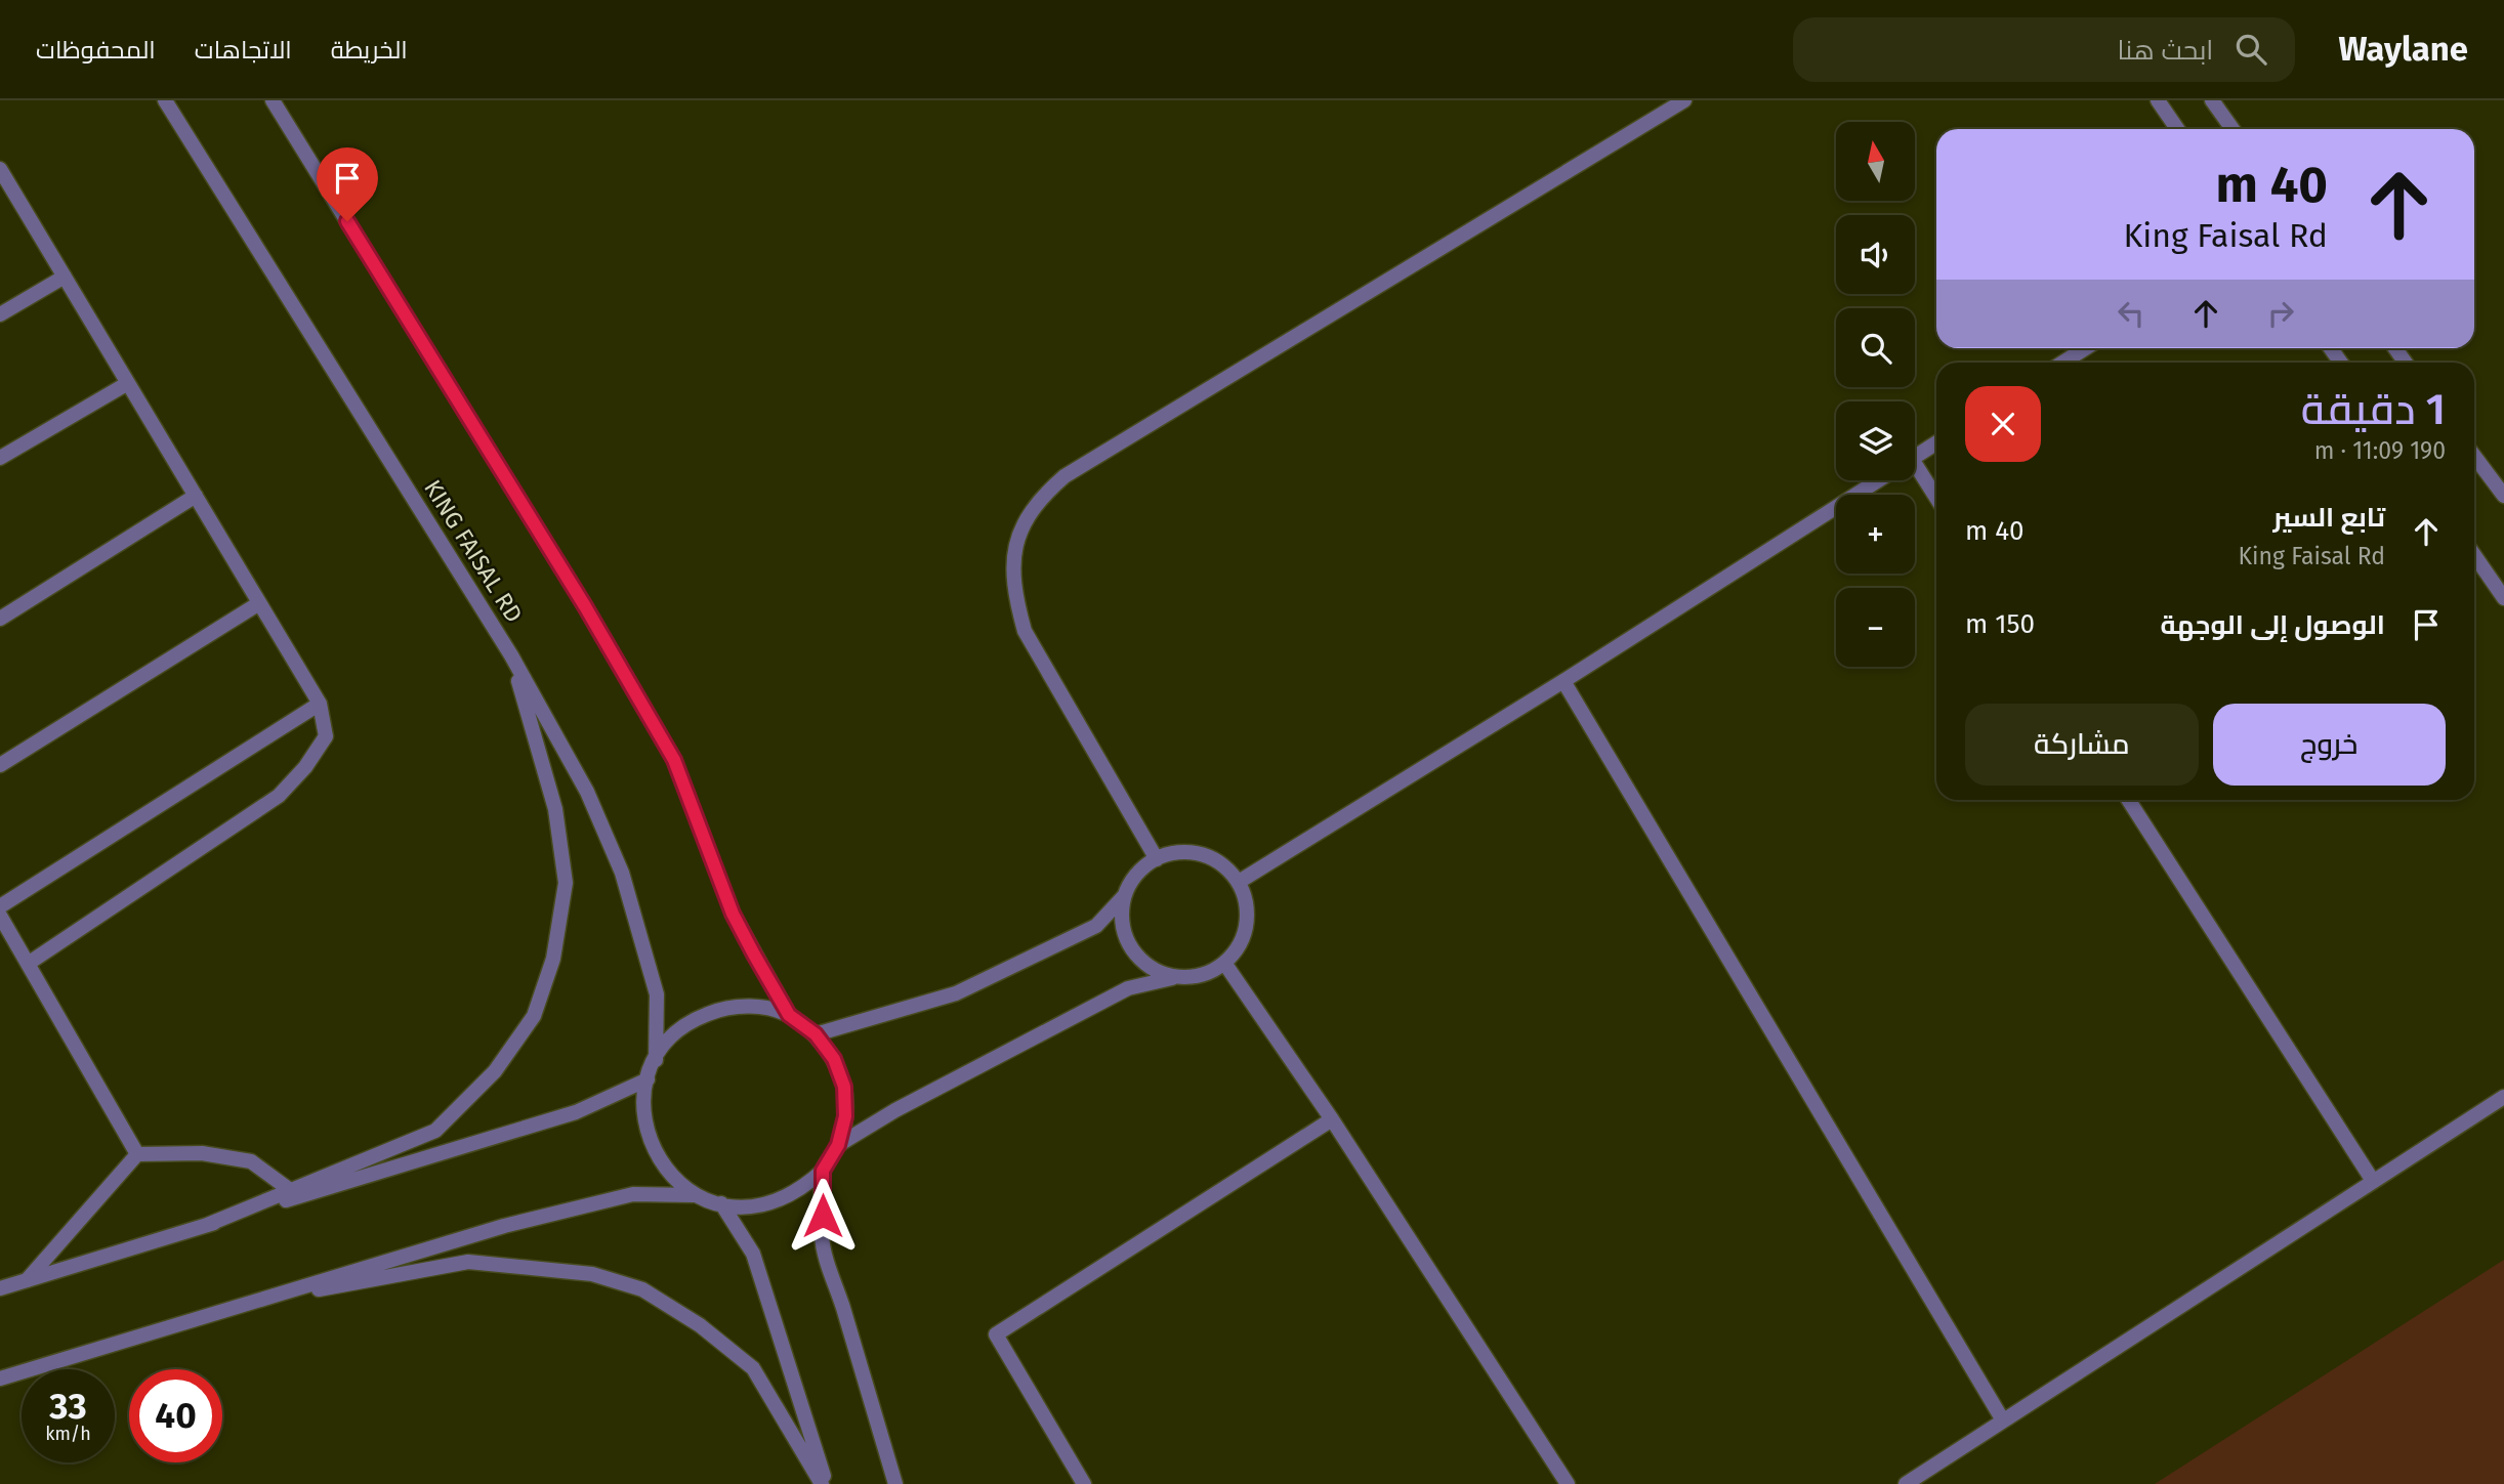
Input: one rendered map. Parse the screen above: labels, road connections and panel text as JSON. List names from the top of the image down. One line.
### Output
{"streets":{"street":["KING FAISAL RD"]},"north":"top","page":{"header":"Waylane","search":"ابحث هنا","nav":["الخريطة","الاتجاهات","المحفوظات"],"map_buttons":["+","−"],"turn":["40 m","King Faisal Rd"],"heading":["1 دقيقة","190 m · 11:09"],"list":[{"name":"تابع السير","note":"King Faisal Rd","value":"40 m"},{"name":"الوصول إلى الوجهة","value":"150 m"}],"buttons":["خروج","مشاركة"],"speed":"33 km/h","limit":"40"}}
